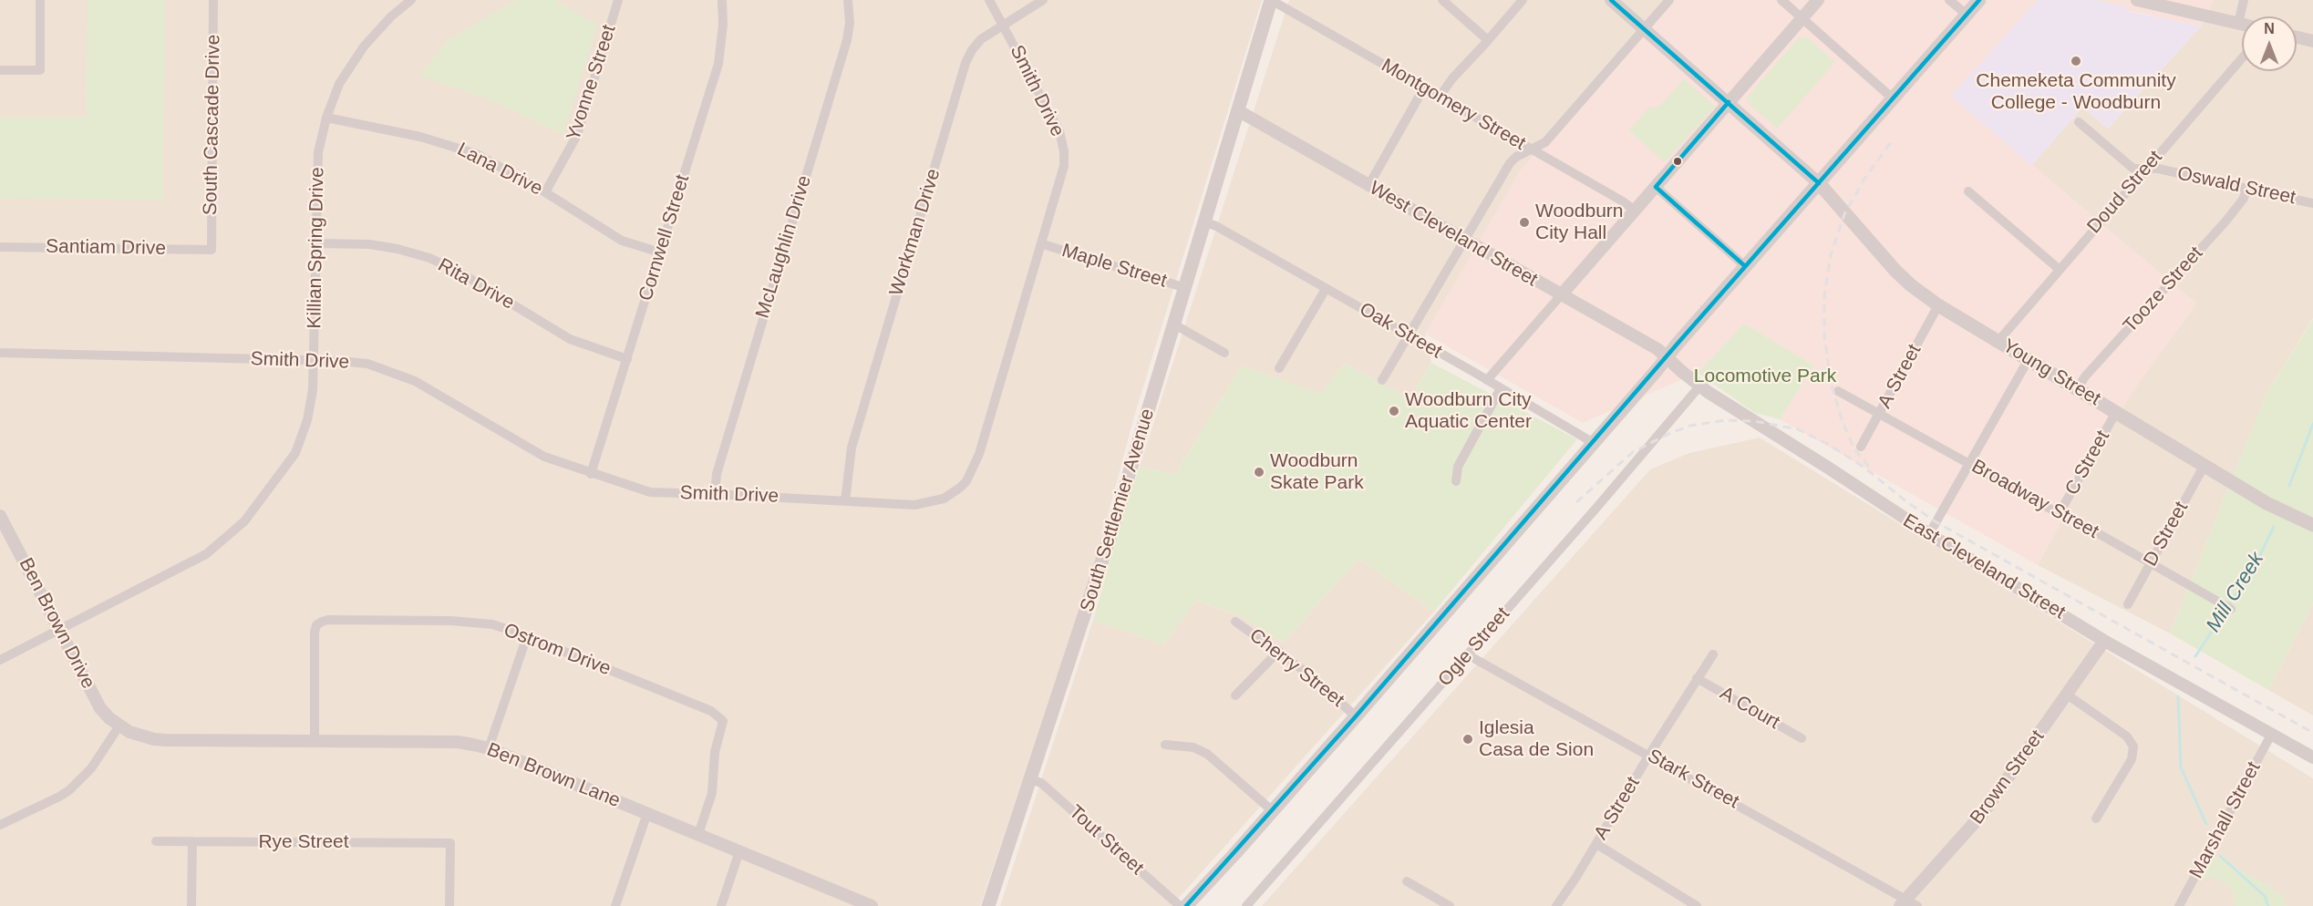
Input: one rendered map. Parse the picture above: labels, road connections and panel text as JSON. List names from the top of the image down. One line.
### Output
{"streets":{"main road":["Young Street","South Settlemier Avenue"],"street":["Yvonne Street","Smith Drive","Montgomery Street","South Cascade Drive","Lana Drive","Oswald Street","Doud Street","Workman Drive","West Cleveland Street","Cornwell Street","McLaughlin Drive","Santiam Drive","Killian Spring Drive","Maple Street","Rita Drive","Tooze Street","Oak Street","A Street","C Street","Broadway Street","D Street","East Cleveland Street","Ben Brown Drive","Ogle Street","Ostrom Drive","Cherry Street","A Court","Ben Brown Lane","Brown Street","Stark Street","Marshall Street","Tout Street","Rye Street"]},"crossings":[["Yvonne Street","Lana Drive"],["Smith Drive","Workman Drive"],["Smith Drive","Cornwell Street"],["Smith Drive","McLaughlin Drive"],["Smith Drive","Killian Spring Drive"],["Smith Drive","Maple Street"],["Montgomery Street","South Settlemier Avenue"],["South Cascade Drive","Santiam Drive"],["Lana Drive","Cornwell Street"],["Lana Drive","Killian Spring Drive"],["Oswald Street","Doud Street"],["Oswald Street","Tooze Street"],["Doud Street","Young Street"],["West Cleveland Street","South Settlemier Avenue"],["West Cleveland Street","East Cleveland Street"],["Cornwell Street","Rita Drive"],["Killian Spring Drive","Rita Drive"],["Killian Spring Drive","Ben Brown Drive"],["Maple Street","South Settlemier Avenue"],["Tooze Street","Young Street"],["Oak Street","South Settlemier Avenue"],["Young Street","A Street"],["Young Street","C Street"],["Young Street","D Street"],["A Street","Broadway Street"],["A Street","A Court"],["A Street","Stark Street"],["C Street","Broadway Street"],["Broadway Street","D Street"],["South Settlemier Avenue","Tout Street"],["East Cleveland Street","Ogle Street"],["East Cleveland Street","Brown Street"],["East Cleveland Street","Marshall Street"],["Ben Brown Drive","Ben Brown Lane"],["Ogle Street","Stark Street"],["Ostrom Drive","Ben Brown Lane"],["Brown Street","Stark Street"]],"water":["Mill Creek"],"parks":["Locomotive Park"],"places":["Chemeketa Community College - Woodburn","Woodburn City Hall","Woodburn City Aquatic Center","Woodburn Skate Park","Iglesia Casa de Sion"],"north":"top"}
